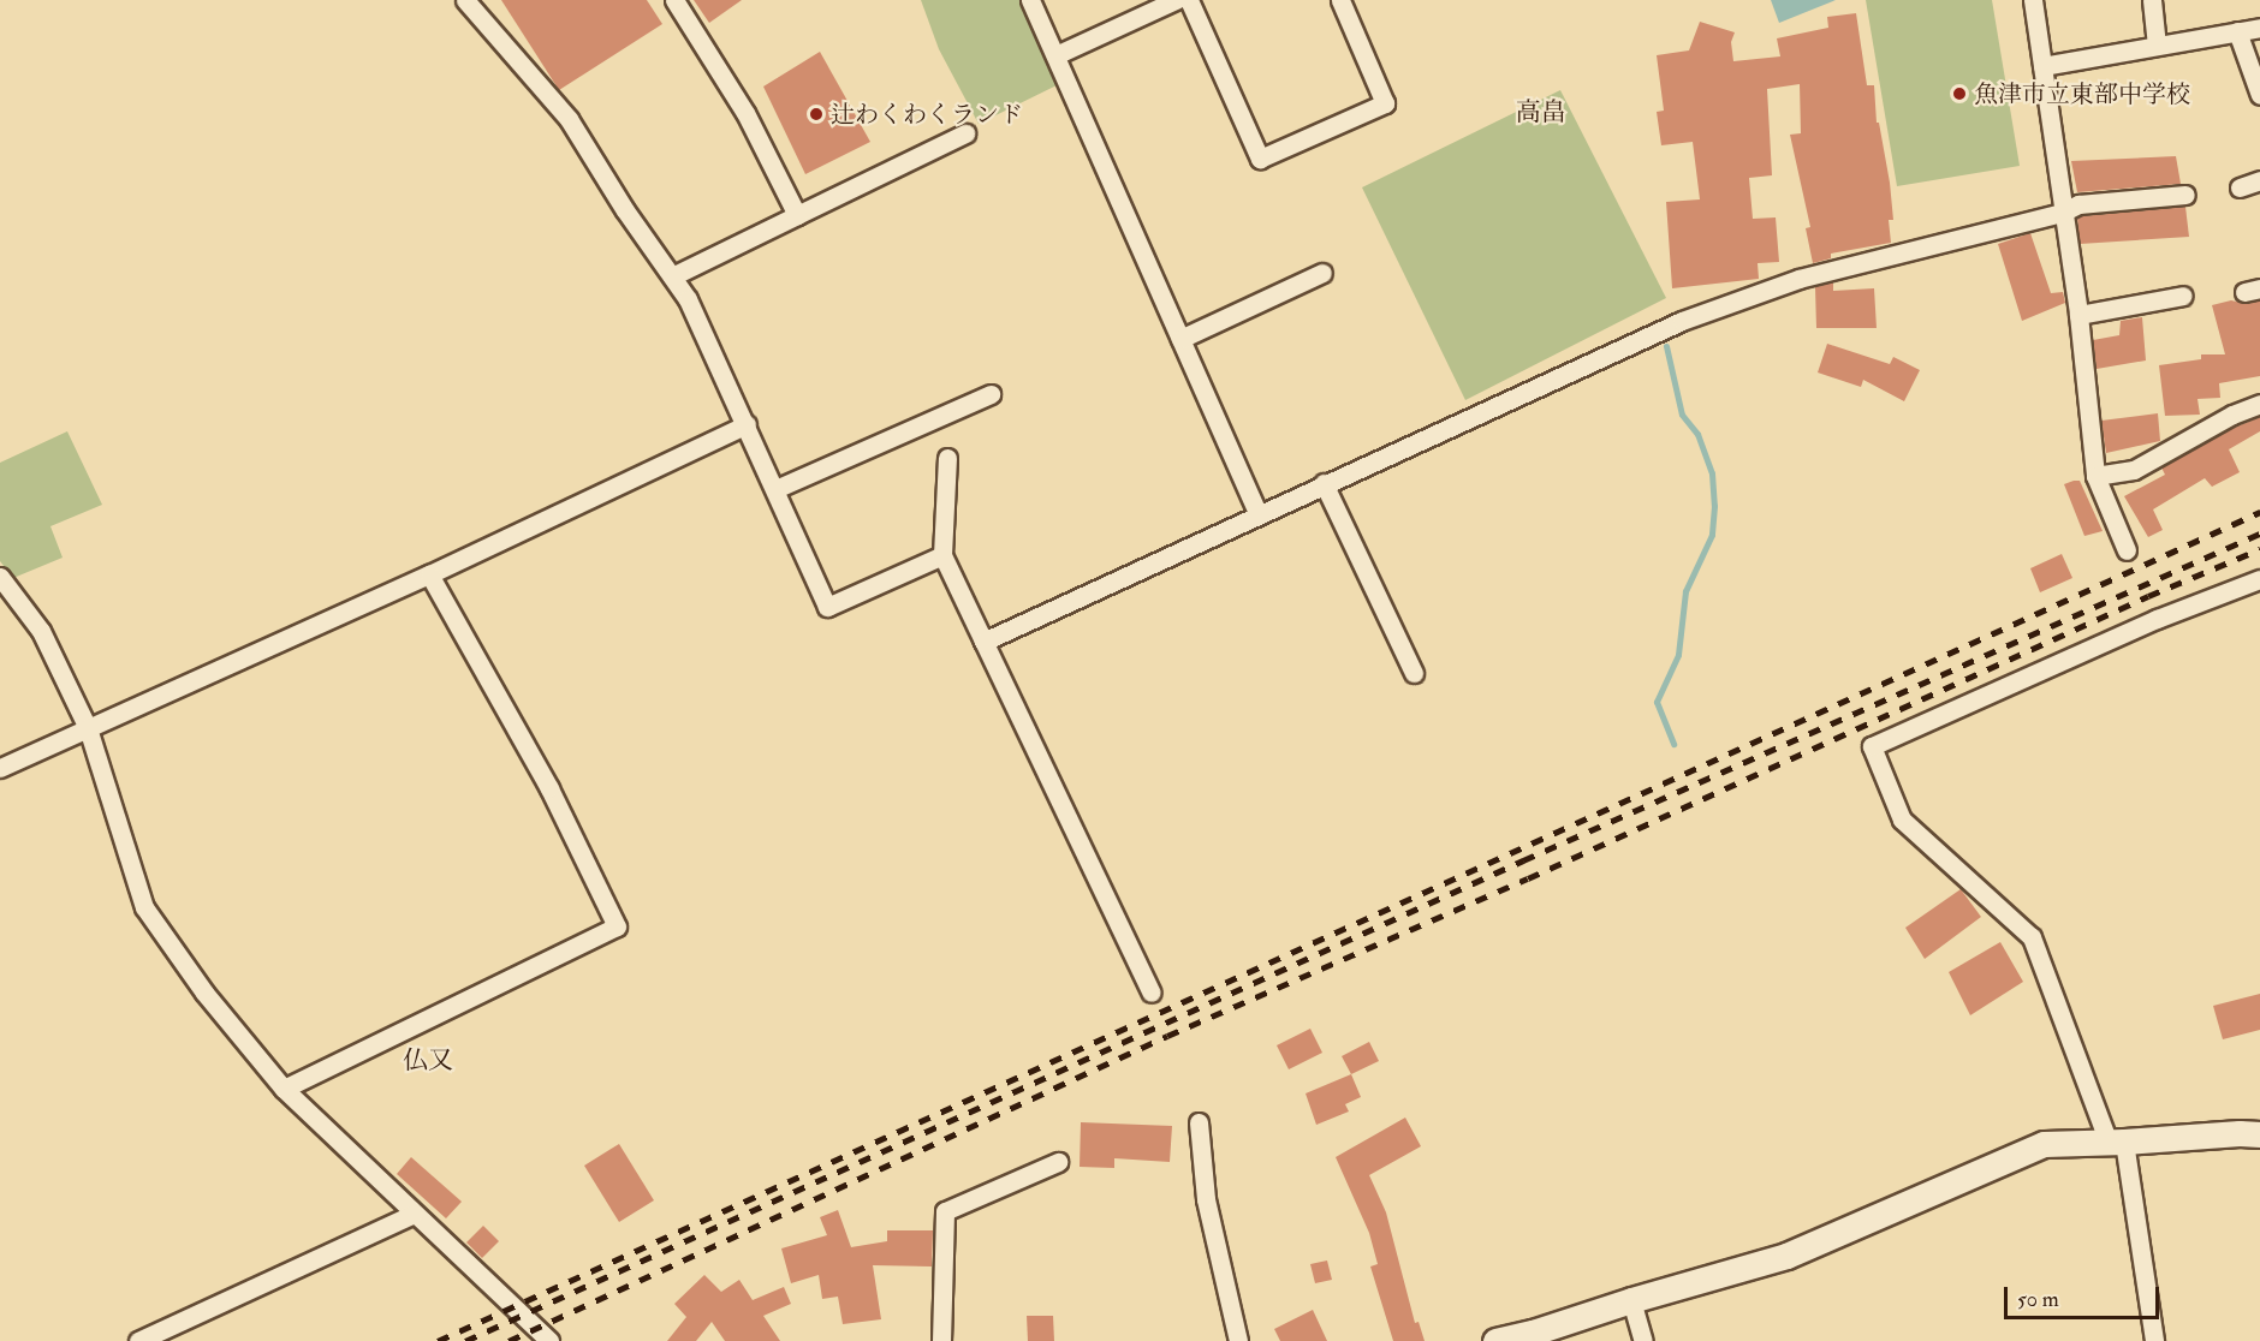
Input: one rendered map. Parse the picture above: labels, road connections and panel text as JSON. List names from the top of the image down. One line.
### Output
{"districts":["高畠","仏又"],"places":["魚津市立東部中学校","辻わくわくランド"],"scale_bar":"50 m"}
